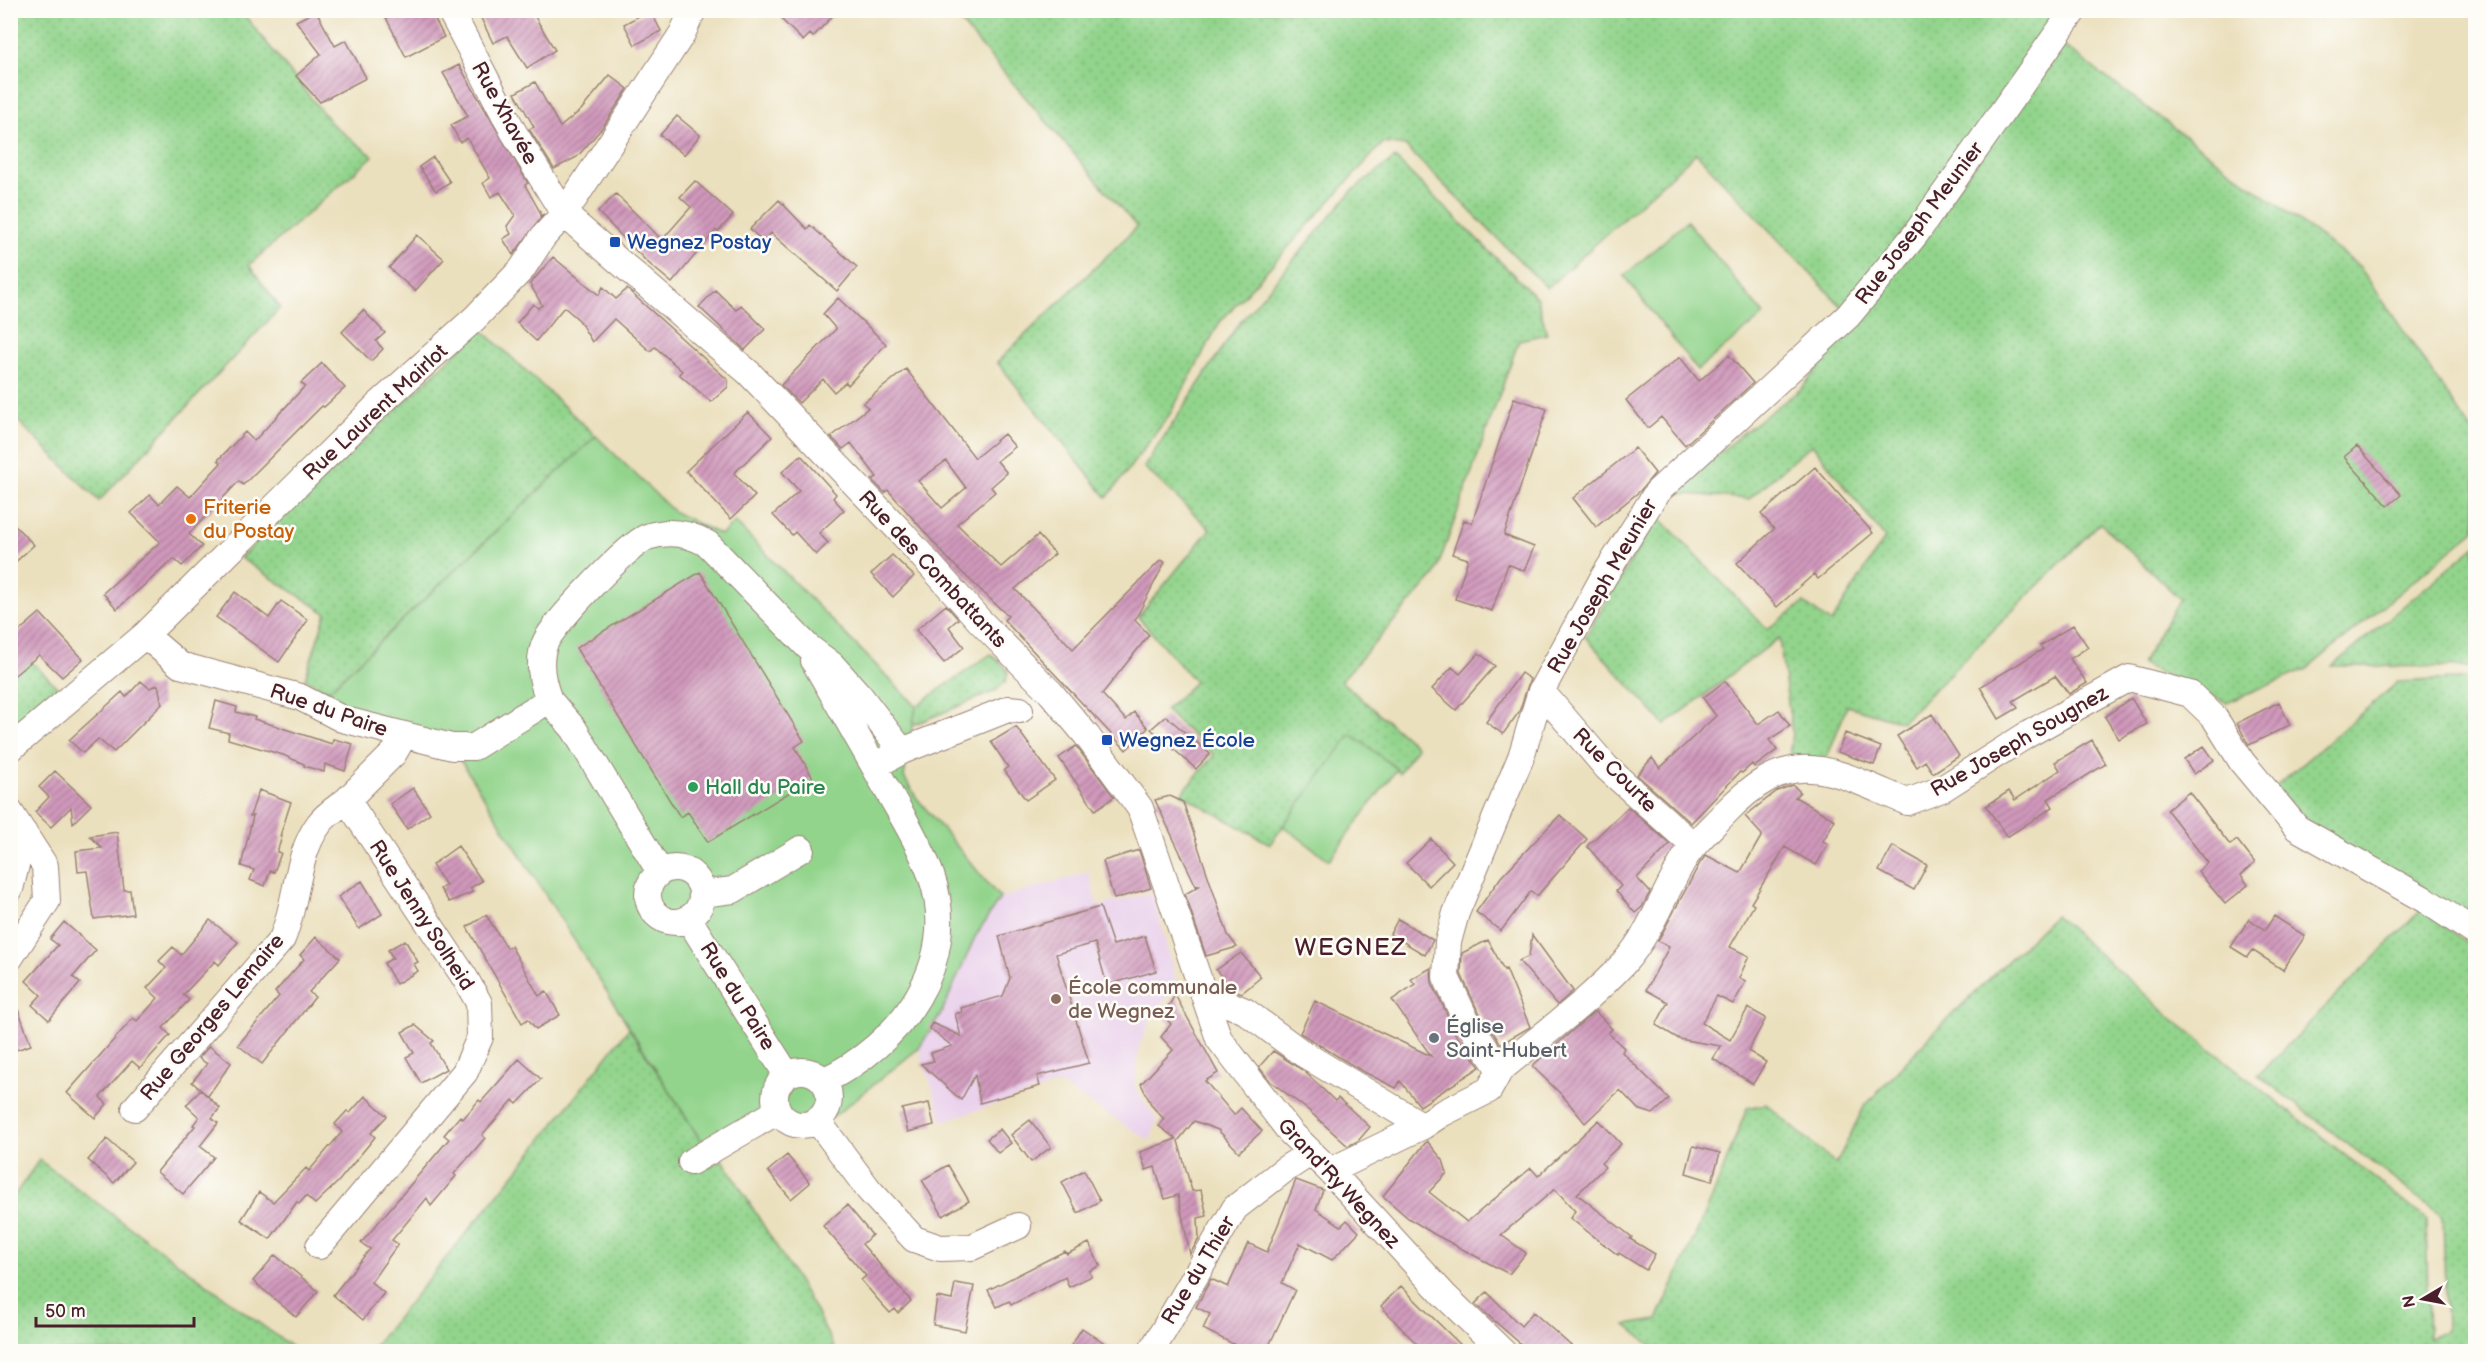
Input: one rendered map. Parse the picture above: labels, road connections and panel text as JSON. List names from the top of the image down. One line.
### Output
{"streets":{"street":["Rue Xhavée","Rue Joseph Meunier","Rue Laurent Mairlot","Rue des Combattants","Rue du Paire","Rue Joseph Sougnez","Rue Courte","Rue Jenny Solheid","Rue Georges Lemaire","Grand'Ry Wegnez","Rue du Thier"]},"crossings":[["Rue Xhavée","Rue Laurent Mairlot"],["Rue Xhavée","Rue des Combattants"],["Rue Joseph Meunier","Rue Joseph Sougnez"],["Rue Joseph Meunier","Rue Courte"],["Rue Laurent Mairlot","Rue des Combattants"],["Rue Laurent Mairlot","Rue du Paire"],["Rue des Combattants","Grand'Ry Wegnez"],["Rue Joseph Sougnez","Rue Courte"],["Rue Joseph Sougnez","Grand'Ry Wegnez"],["Rue Jenny Solheid","Rue Georges Lemaire"],["Grand'Ry Wegnez","Rue du Thier"]],"districts":["WEGNEZ"],"places":{"transit":["Wegnez Postay","Wegnez École"],"other":["Friterie du Postay","Hall du Paire","École communale de Wegnez","Église Saint-Hubert"]},"scale_bar":"50 m","north":"left"}
